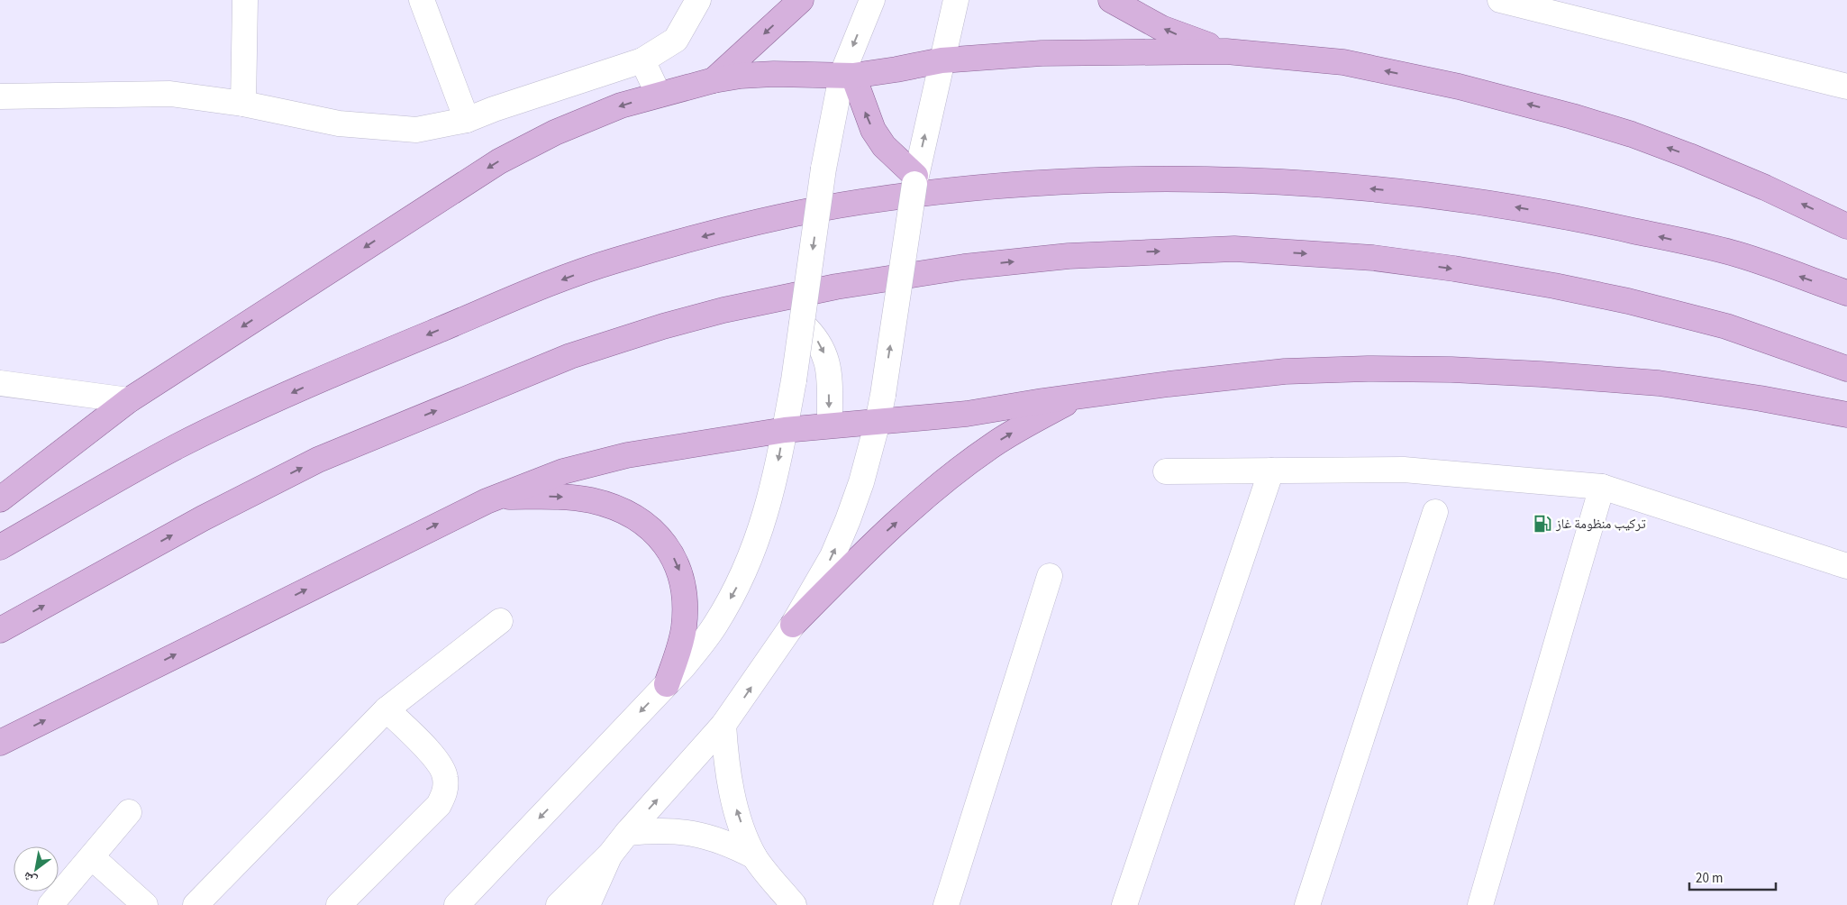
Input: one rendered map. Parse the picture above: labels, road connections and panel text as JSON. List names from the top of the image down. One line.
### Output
{"places":{"fuel station":["تركيب منظومة غاز"]},"scale_bar":"20 m","north":"bottom left"}
